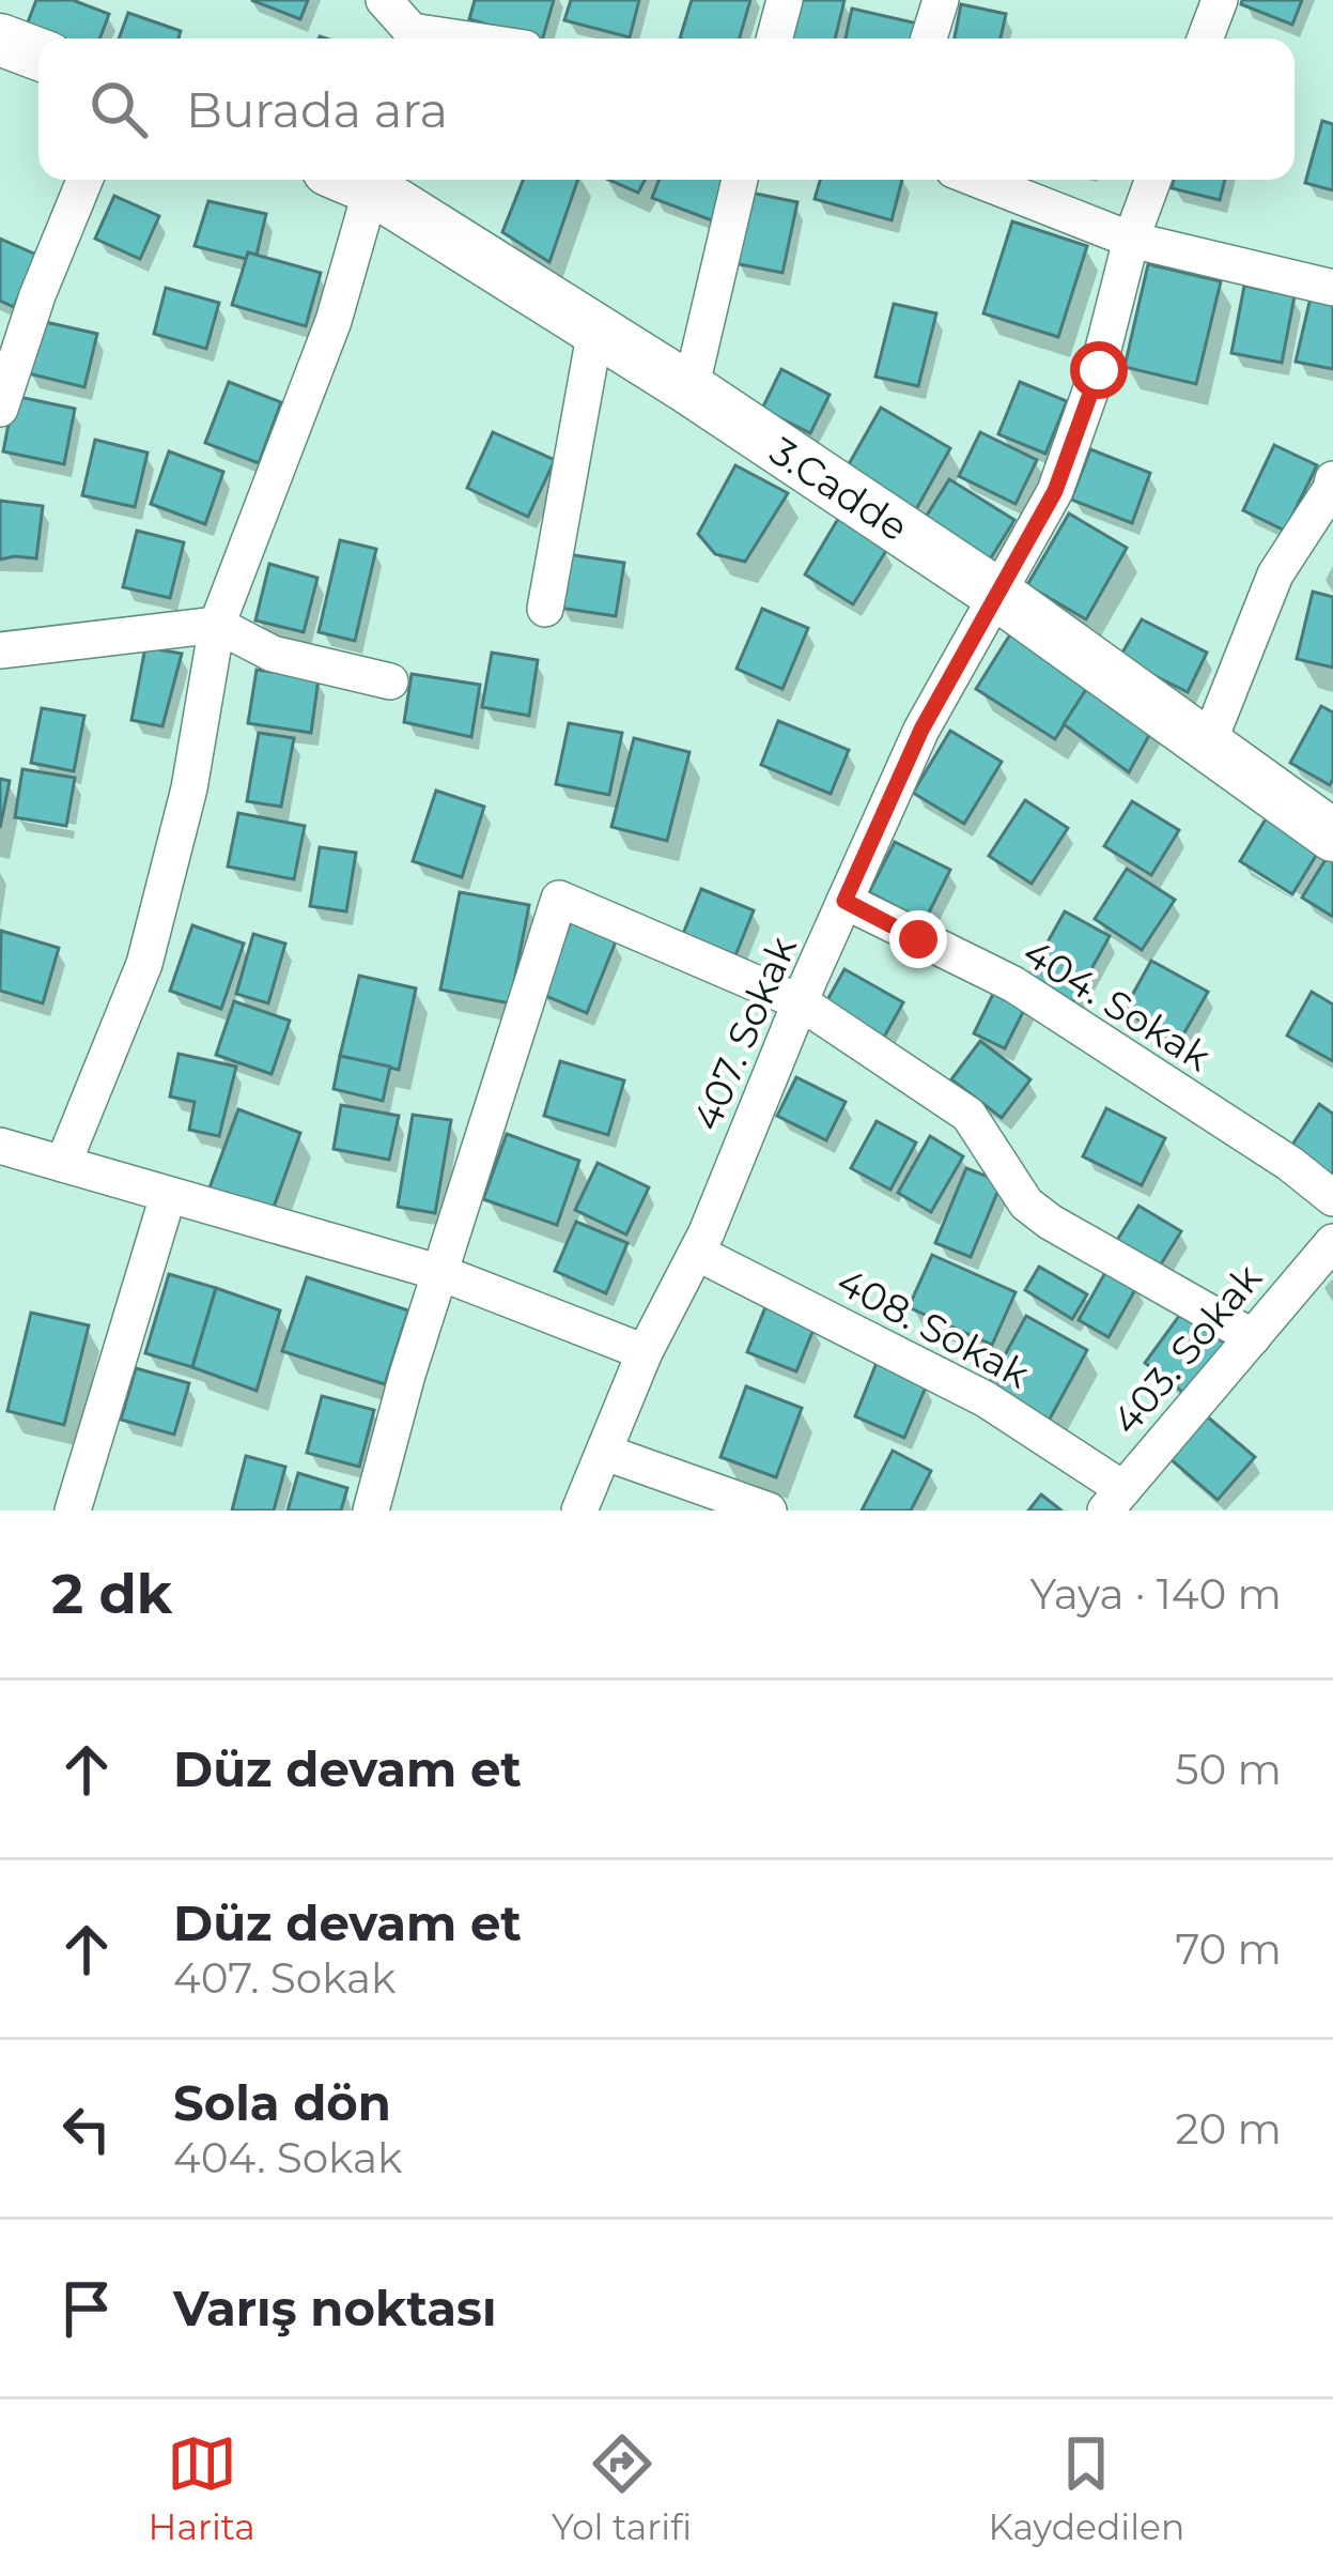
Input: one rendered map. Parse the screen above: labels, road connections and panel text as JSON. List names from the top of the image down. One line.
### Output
{"streets":{"street":["3.Cadde","404. Sokak","407. Sokak","408. Sokak","403. Sokak"]},"crossings":[["3.Cadde","407. Sokak"],["404. Sokak","407. Sokak"],["407. Sokak","408. Sokak"],["408. Sokak","403. Sokak"]],"page":{"search":"Burada ara","heading":["2 dk","Yaya · 140 m"],"list":[["Düz devam et","50 m"],["Düz devam et","407. Sokak","70 m"],["Sola dön","404. Sokak","20 m"],"Varış noktası"],"nav":["Harita","Yol tarifi","Kaydedilen"]}}
